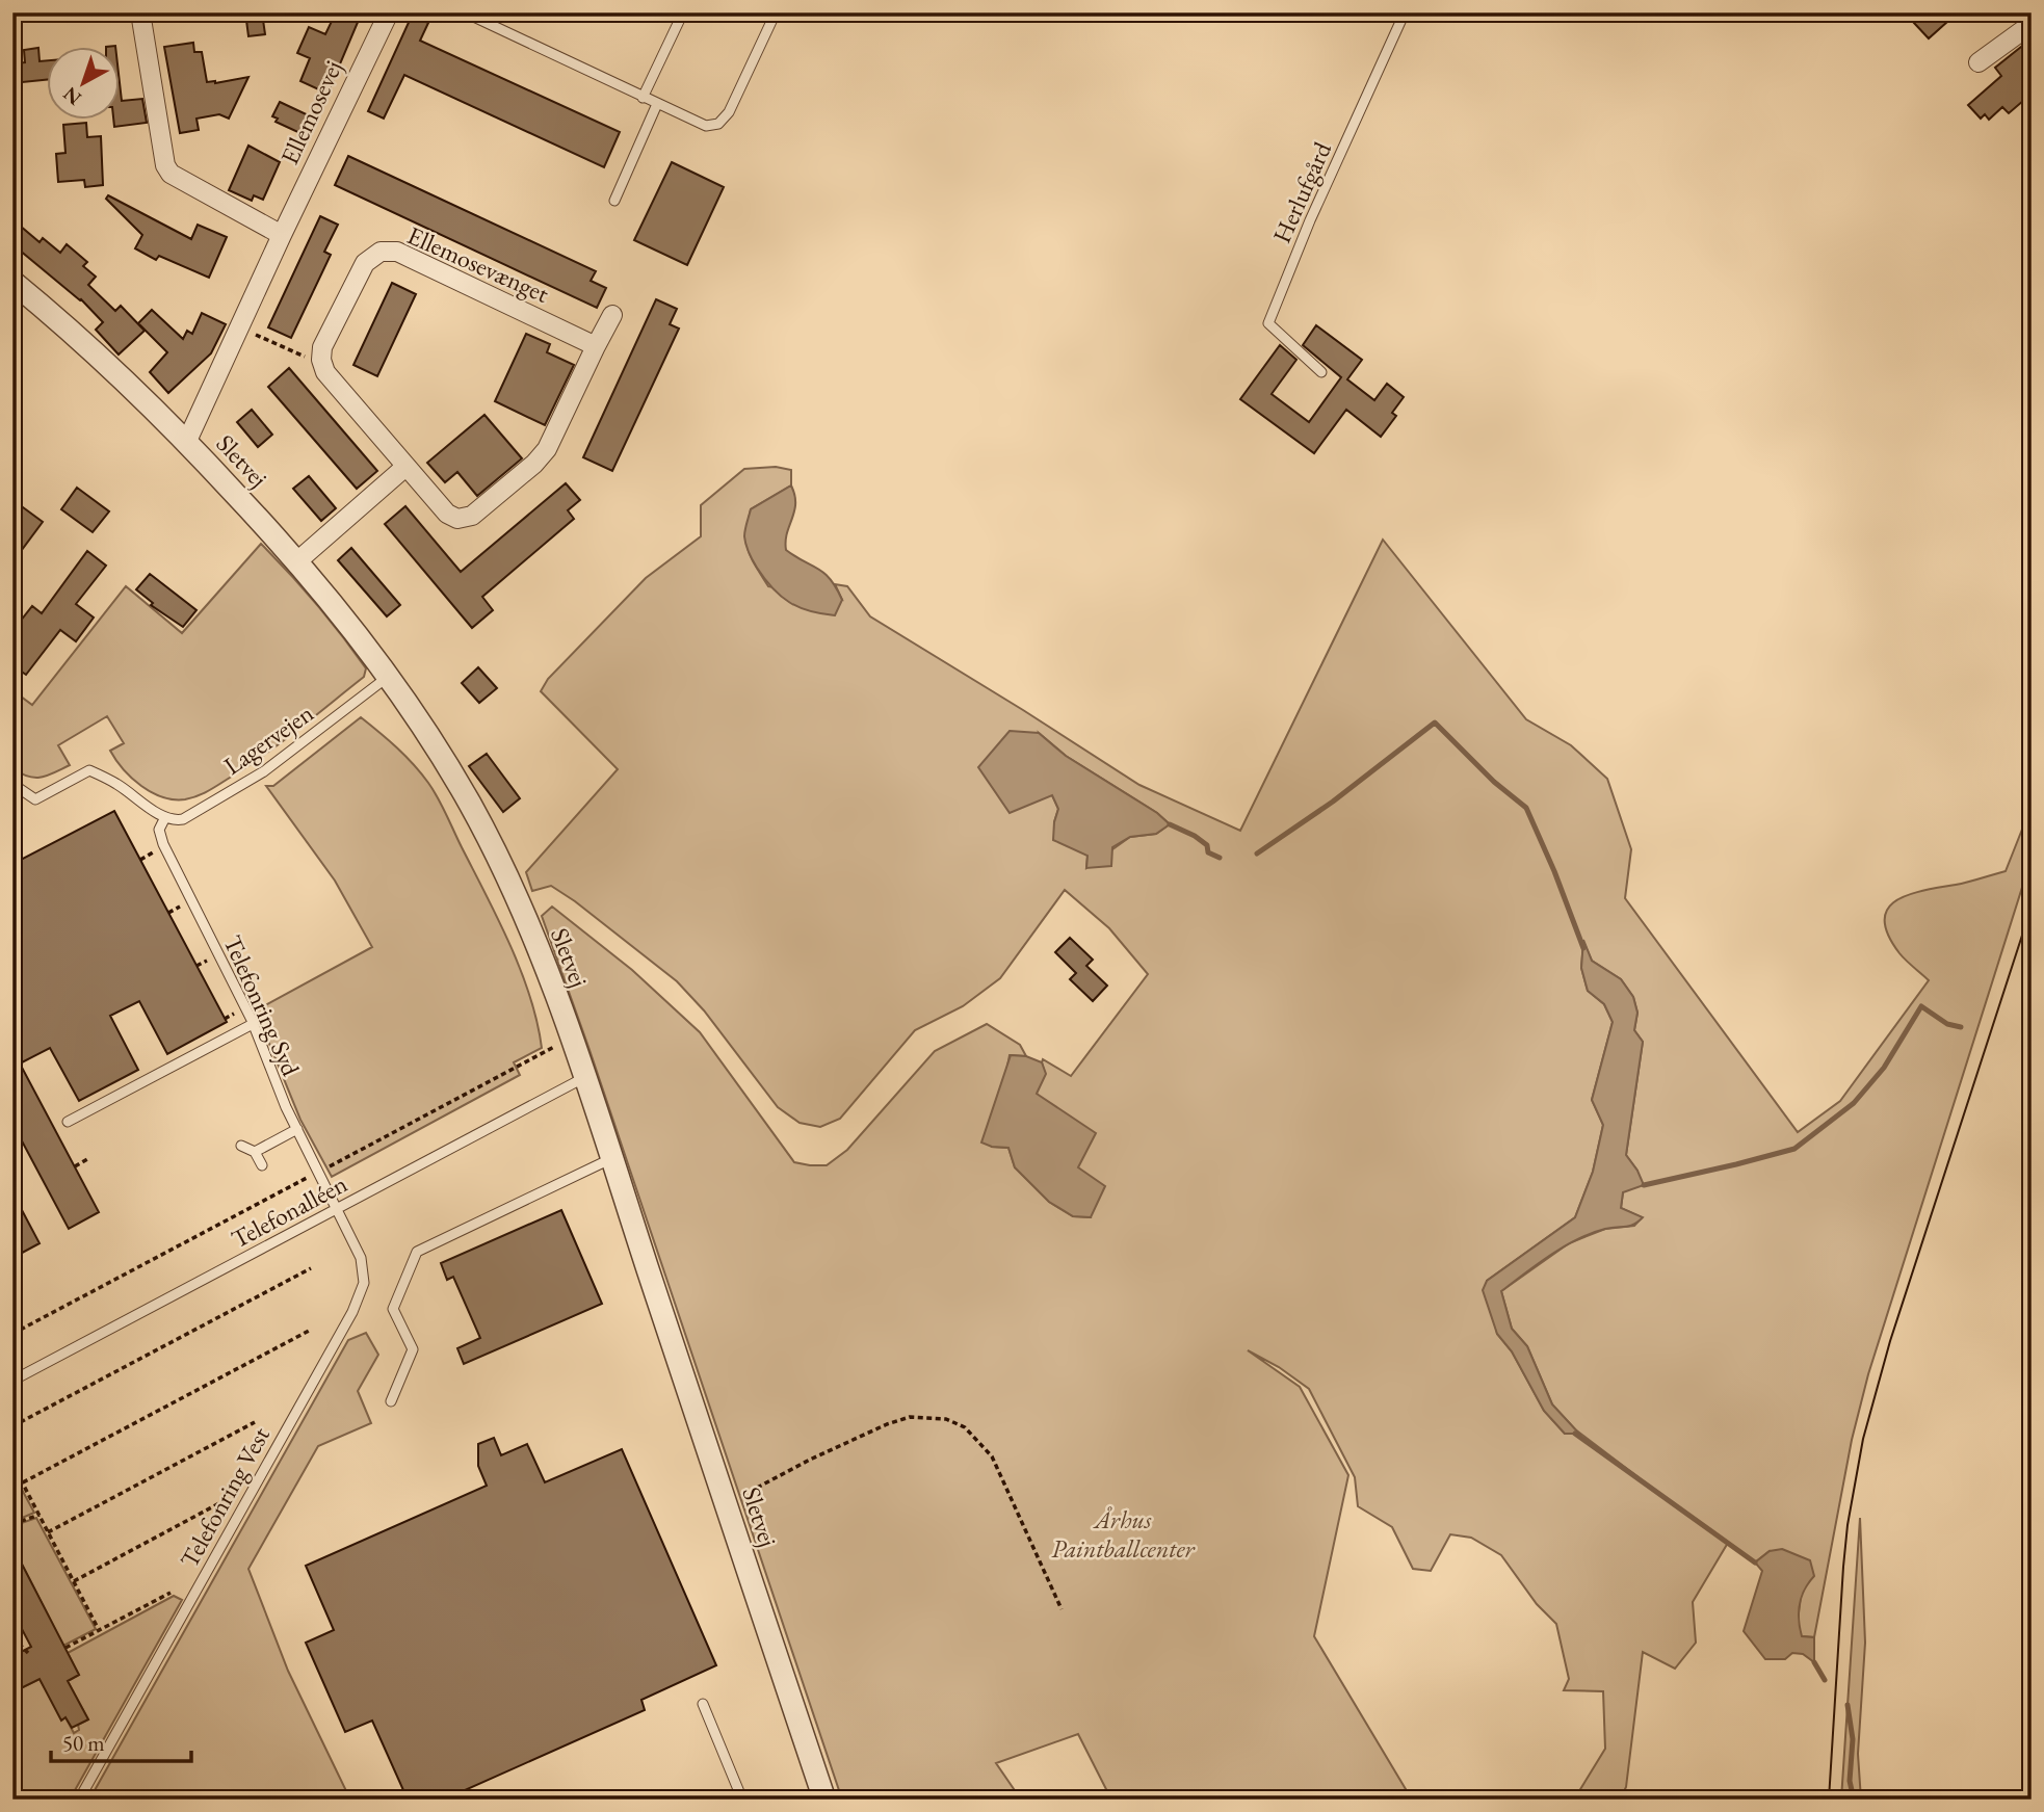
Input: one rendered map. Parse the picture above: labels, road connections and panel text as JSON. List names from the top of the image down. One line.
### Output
{"streets":{"street":["Ellemosevej","Ellemosevænget","Sletvej"],"lane":["Herlufgård","Lagervejen","Telefonring Syd","Telefonalléen","Telefonring Vest"]},"crossings":[["Ellemosevej","Sletvej"],["Sletvej","Lagervejen"],["Sletvej","Telefonalléen"],["Lagervejen","Telefonring Syd"],["Telefonring Syd","Telefonalléen"],["Telefonring Syd","Telefonring Vest"],["Telefonalléen","Telefonring Vest"]],"parks":["Århus Paintballcenter"],"scale_bar":"50 m","north":"bottom left"}
